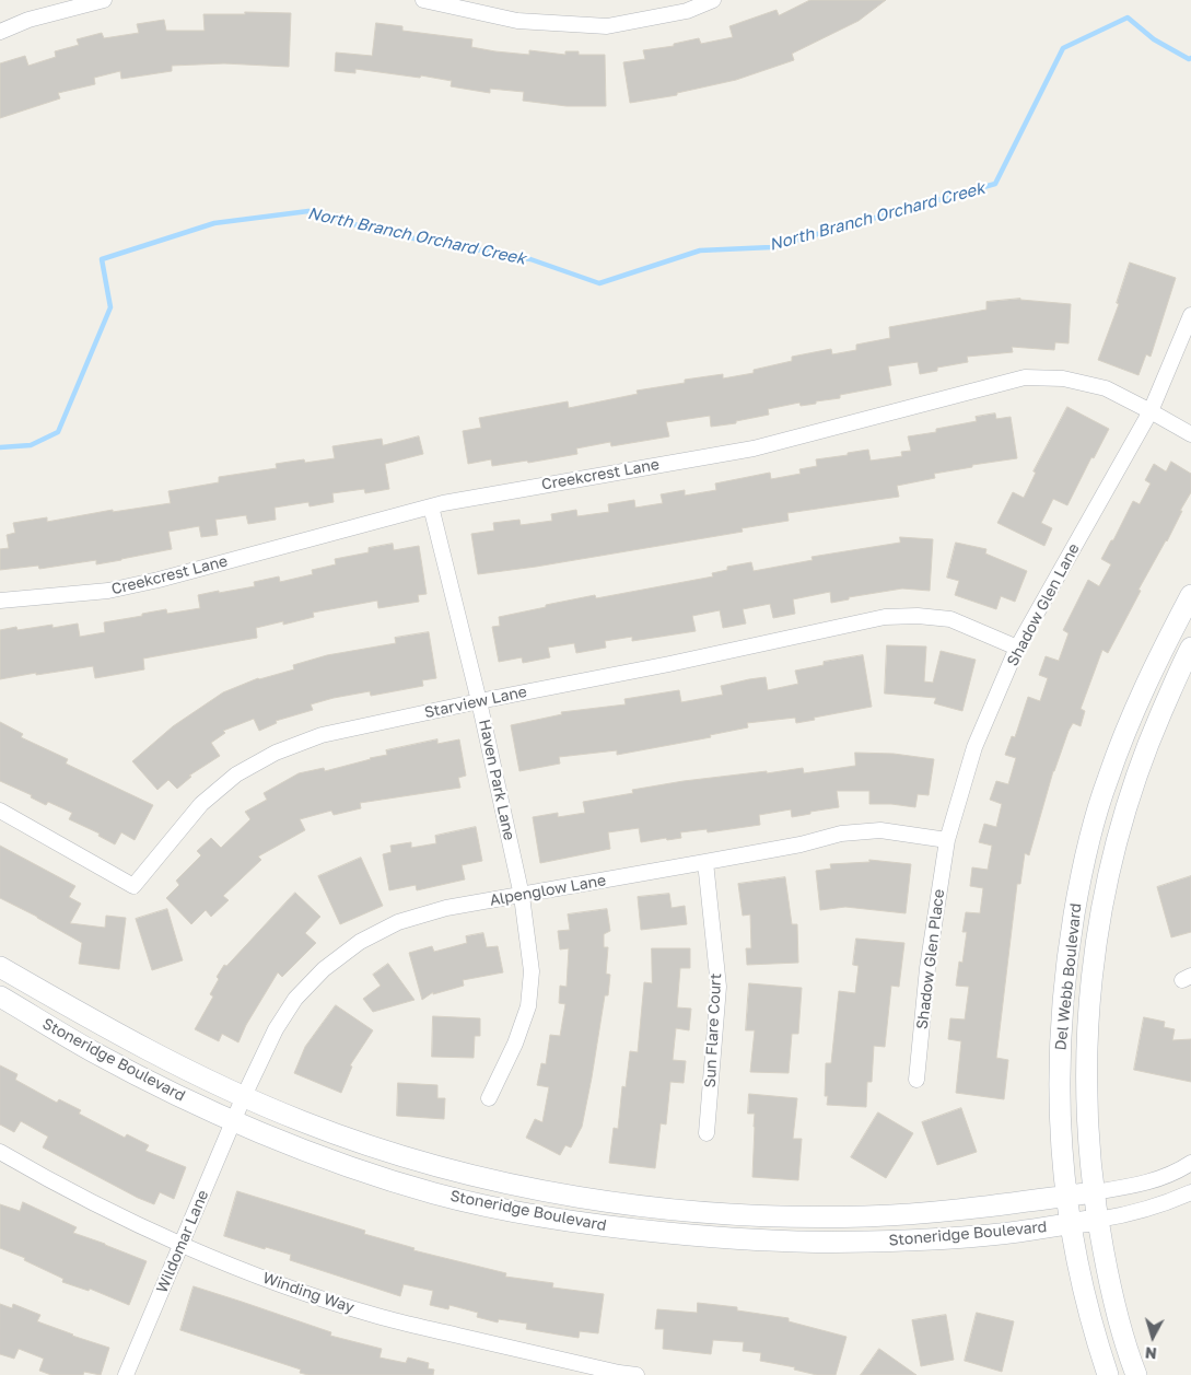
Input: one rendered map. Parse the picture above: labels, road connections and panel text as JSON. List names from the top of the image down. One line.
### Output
{"streets":{"street":["Creekcrest Lane","Shadow Glen Lane","Starview Lane","Haven Park Lane","Alpenglow Lane","Shadow Glen Place","Del Webb Boulevard","Sun Flare Court","Stoneridge Boulevard","Wildomar Lane","Winding Way"]},"crossings":[["Creekcrest Lane","Shadow Glen Lane"],["Creekcrest Lane","Haven Park Lane"],["Shadow Glen Lane","Starview Lane"],["Shadow Glen Lane","Alpenglow Lane"],["Shadow Glen Lane","Shadow Glen Place"],["Starview Lane","Haven Park Lane"],["Haven Park Lane","Alpenglow Lane"],["Alpenglow Lane","Shadow Glen Place"],["Alpenglow Lane","Sun Flare Court"],["Alpenglow Lane","Stoneridge Boulevard"],["Alpenglow Lane","Wildomar Lane"],["Del Webb Boulevard","Stoneridge Boulevard"],["Stoneridge Boulevard","Wildomar Lane"],["Wildomar Lane","Winding Way"]],"water":["North Branch Orchard Creek"],"north":"bottom"}
